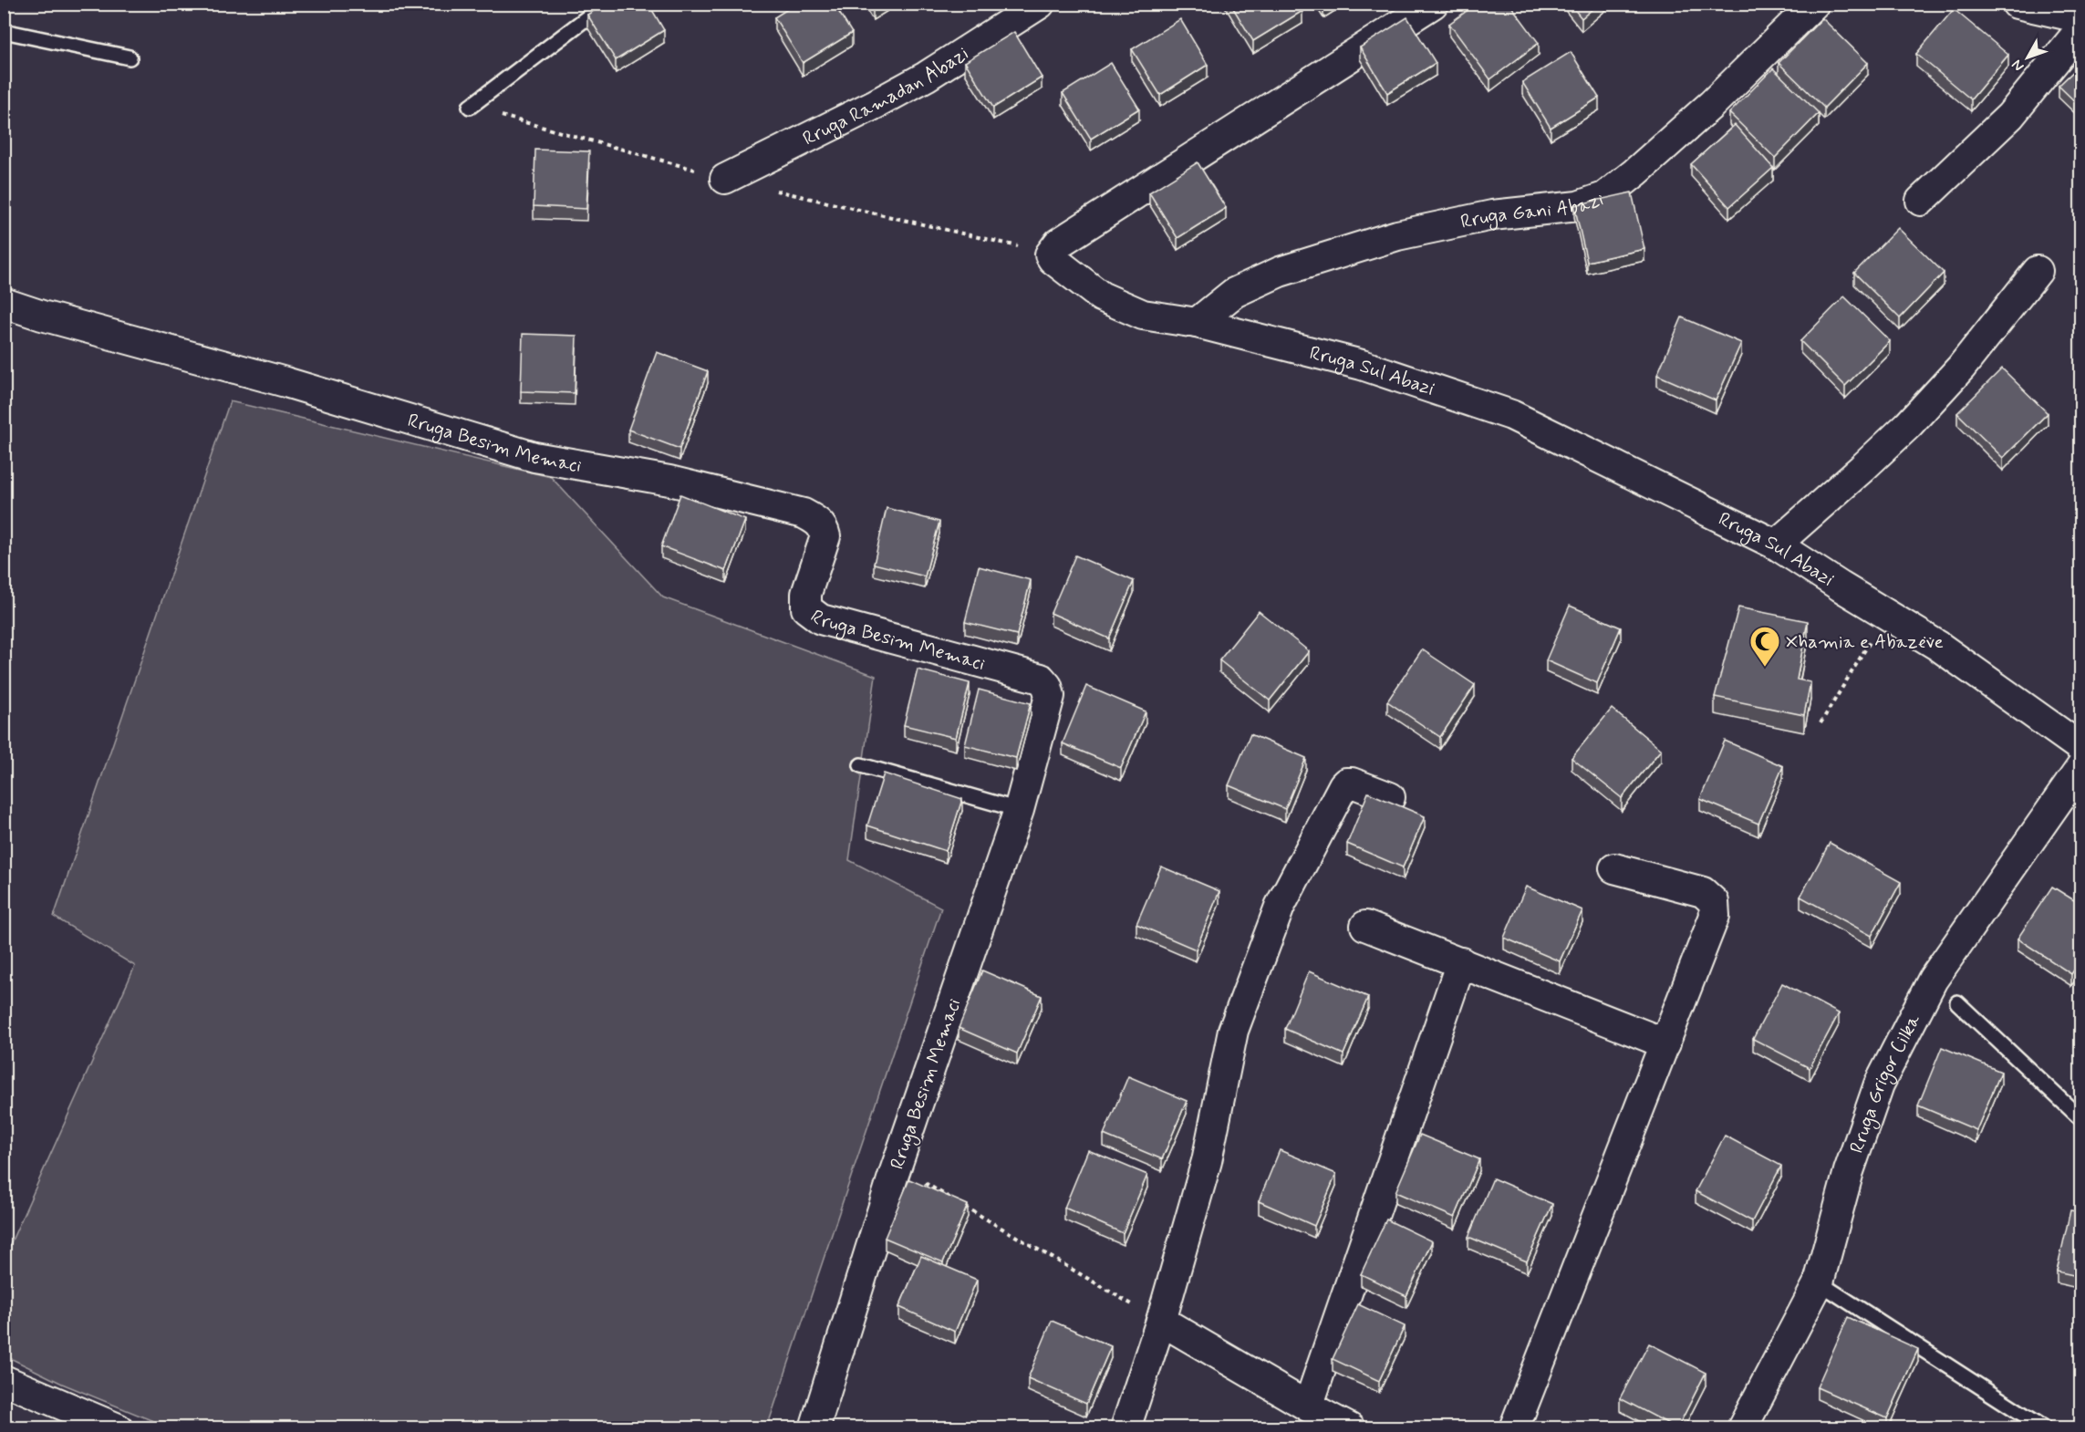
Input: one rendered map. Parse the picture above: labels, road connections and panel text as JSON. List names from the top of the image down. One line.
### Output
{"streets":{"street":["Rruga Ramadan Abazi","Rruga Gani Abazi","Rruga Sul Abazi","Rruga Besim Memaci","Rruga Grigor Cilka"]},"crossings":[["Rruga Gani Abazi","Rruga Sul Abazi"]],"places":{"mosque":["Xhamia e Abazëve"]},"north":"bottom left"}
